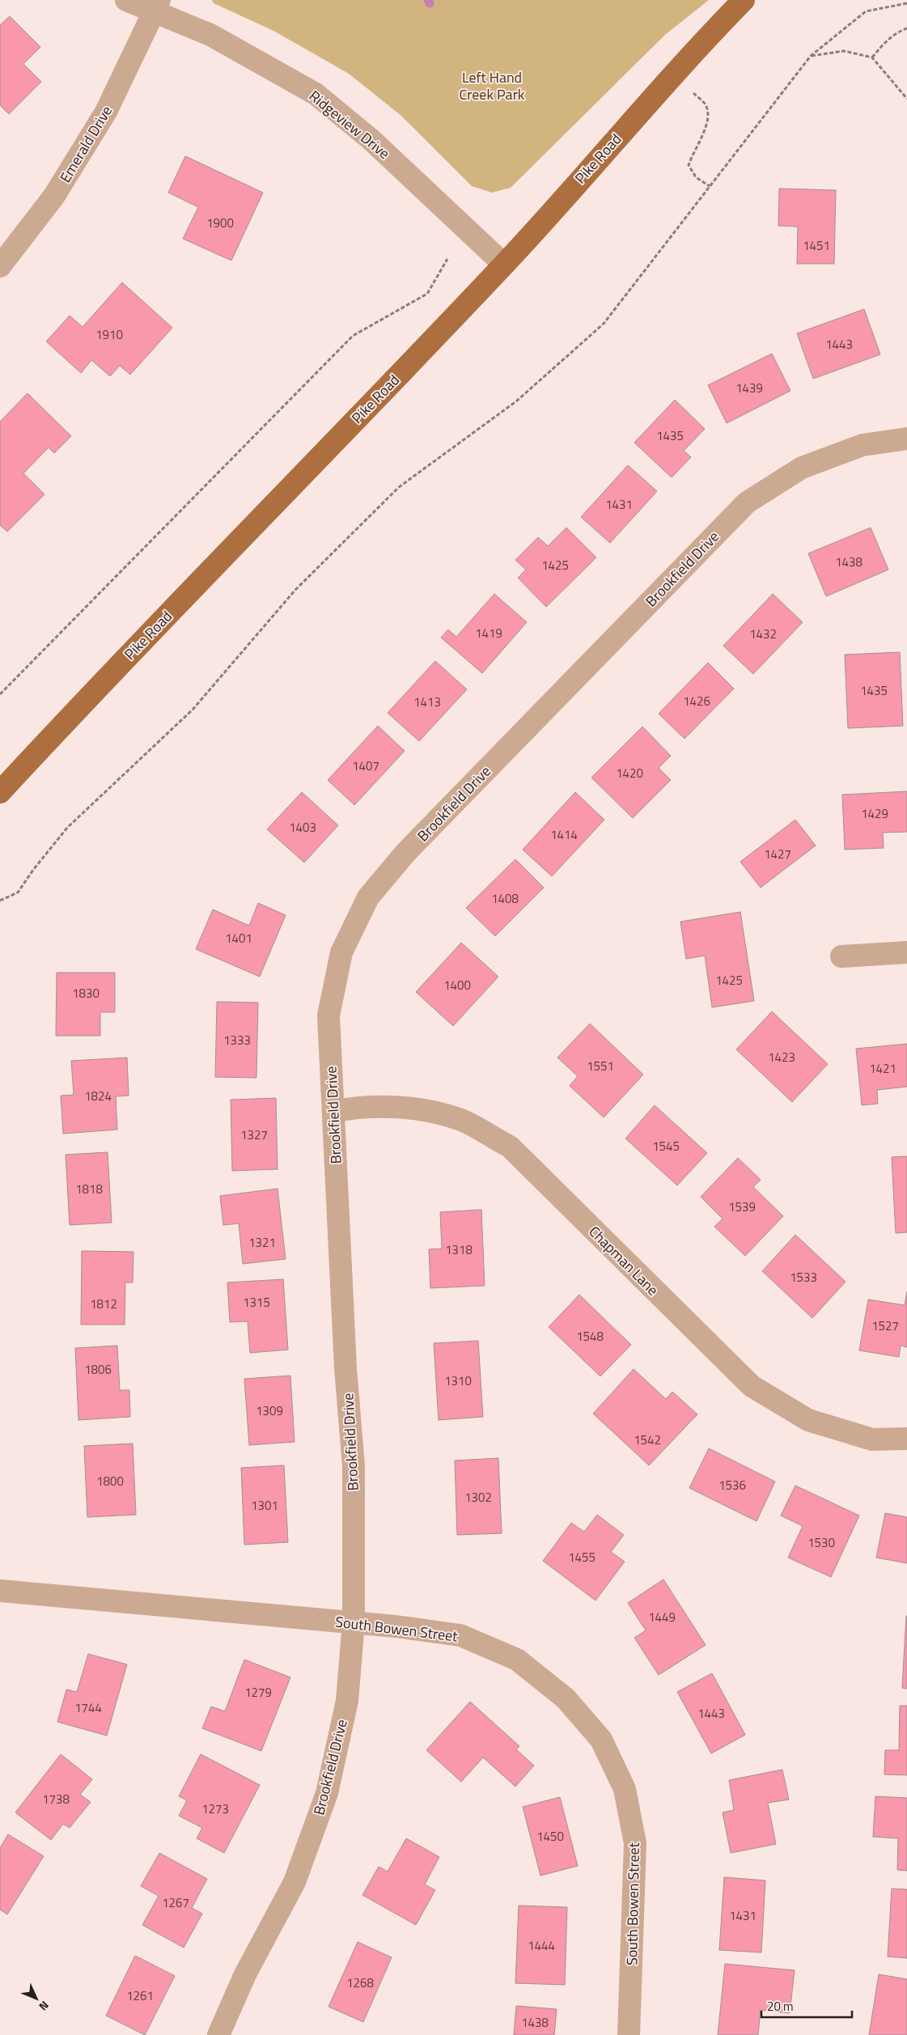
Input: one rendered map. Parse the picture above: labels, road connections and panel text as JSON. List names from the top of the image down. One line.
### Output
{"streets":{"main road":["Pike Road"],"street":["Ridgeview Drive","Emerald Drive","Brookfield Drive","Chapman Lane","South Bowen Street"]},"crossings":[["Ridgeview Drive","Emerald Drive"],["Ridgeview Drive","Pike Road"],["Brookfield Drive","Chapman Lane"],["Brookfield Drive","South Bowen Street"]],"parks":["Left Hand Creek Park"],"house_numbers":["1900","1451","1910","1443","1439","1435","1431","1438","1425","1419","1432","1435","1426","1413","1407","1420","1429","1403","1414","1427","1408","1401","1425","1400","1830","1333","1423","1551","1421","1824","1327","1545","1818","1539","1321","1318","1533","1315","1812","1527","1548","1806","1310","1309","1542","1800","1536","1302","1301","1530","1455","1449","1279","1744","1443","1738","1273","1450","1267","1431","1444","1268","1261","1438"],"scale_bar":"20 m","north":"bottom right"}
